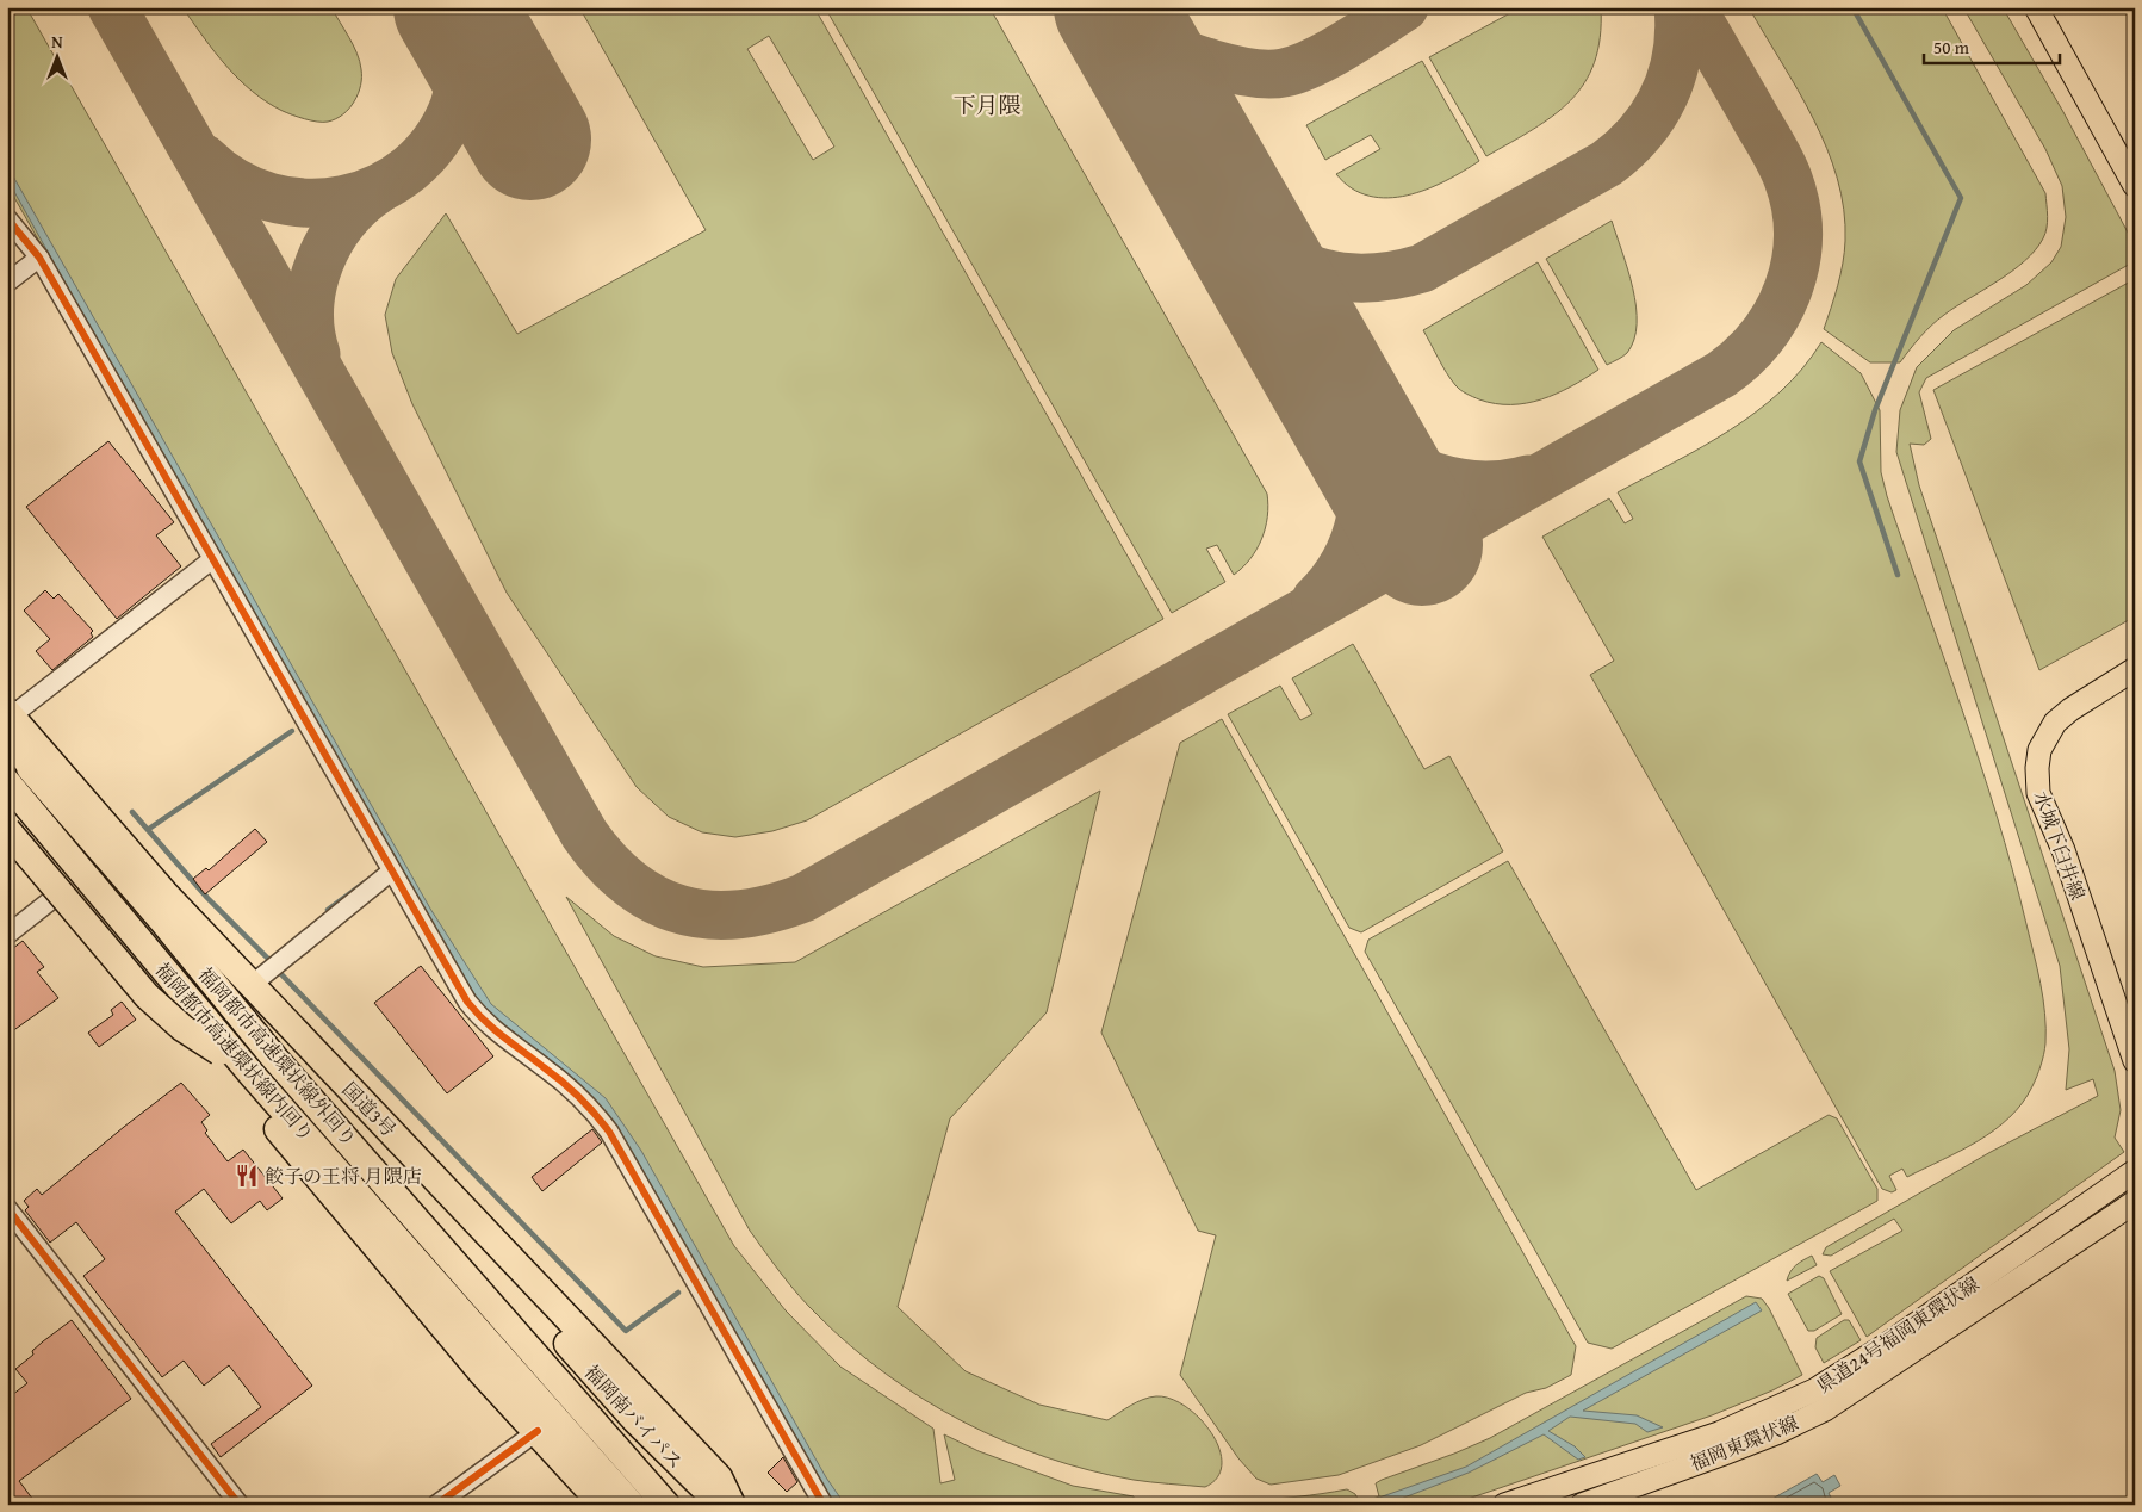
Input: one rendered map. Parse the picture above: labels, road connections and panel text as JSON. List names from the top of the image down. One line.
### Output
{"streets":{"highway":["福岡都市高速環状線内回り","福岡都市高速環状線外回り","国道3号","福岡南バイパス"],"main road":["水城下臼井線","県道24号福岡東環状線","福岡東環状線"]},"crossings":[["福岡都市高速環状線外回り","国道3号"],["福岡都市高速環状線外回り","福岡南バイパス"],["国道3号","福岡南バイパス"]],"districts":["下月隈"],"places":{"restaurant":["餃子の王将 月隈店"]},"scale_bar":"50 m","north":"top"}
